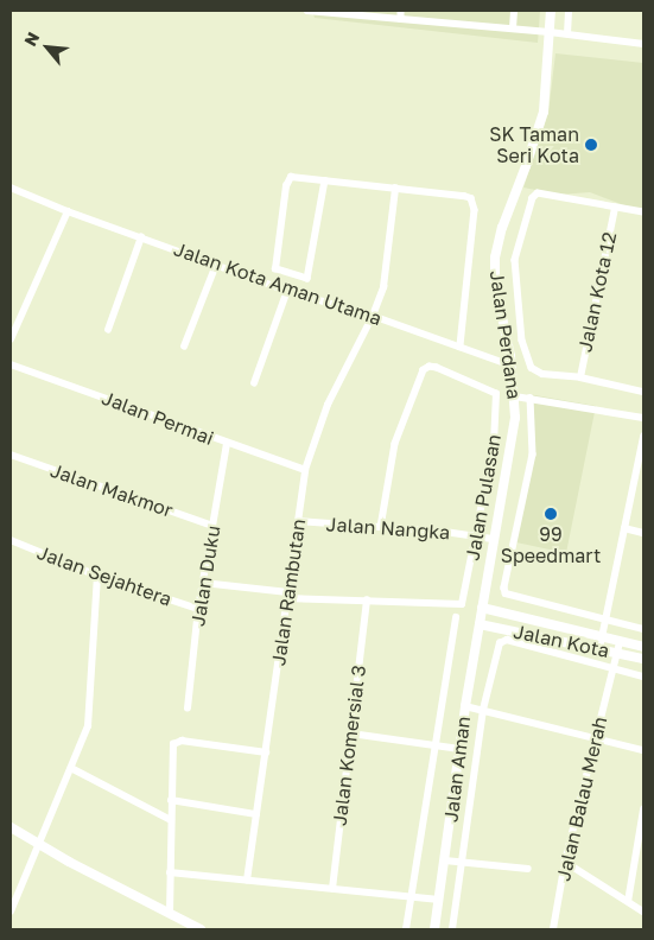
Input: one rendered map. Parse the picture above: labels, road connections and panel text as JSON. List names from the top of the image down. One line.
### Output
{"streets":{"street":["Jalan Kota Aman Utama","Jalan Kota 12","Jalan Perdana","Jalan Permai","Jalan Makmor","Jalan Pulasan","Jalan Nangka","Jalan Sejahtera","Jalan Duku","Jalan Rambutan","Jalan Kota","Jalan Komersial 3","Jalan Aman","Jalan Balau Merah"]},"crossings":[["Jalan Kota Aman Utama","Jalan Perdana"],["Jalan Kota Aman Utama","Jalan Rambutan"],["Jalan Perdana","Jalan Nangka"],["Jalan Perdana","Jalan Kota"],["Jalan Perdana","Jalan Aman"],["Jalan Permai","Jalan Duku"],["Jalan Permai","Jalan Rambutan"],["Jalan Makmor","Jalan Duku"],["Jalan Pulasan","Jalan Nangka"],["Jalan Pulasan","Jalan Komersial 3"],["Jalan Nangka","Jalan Rambutan"],["Jalan Sejahtera","Jalan Duku"],["Jalan Kota","Jalan Aman"],["Jalan Kota","Jalan Balau Merah"]],"places":["SK Taman Seri Kota","99 Speedmart"],"north":"top left"}
